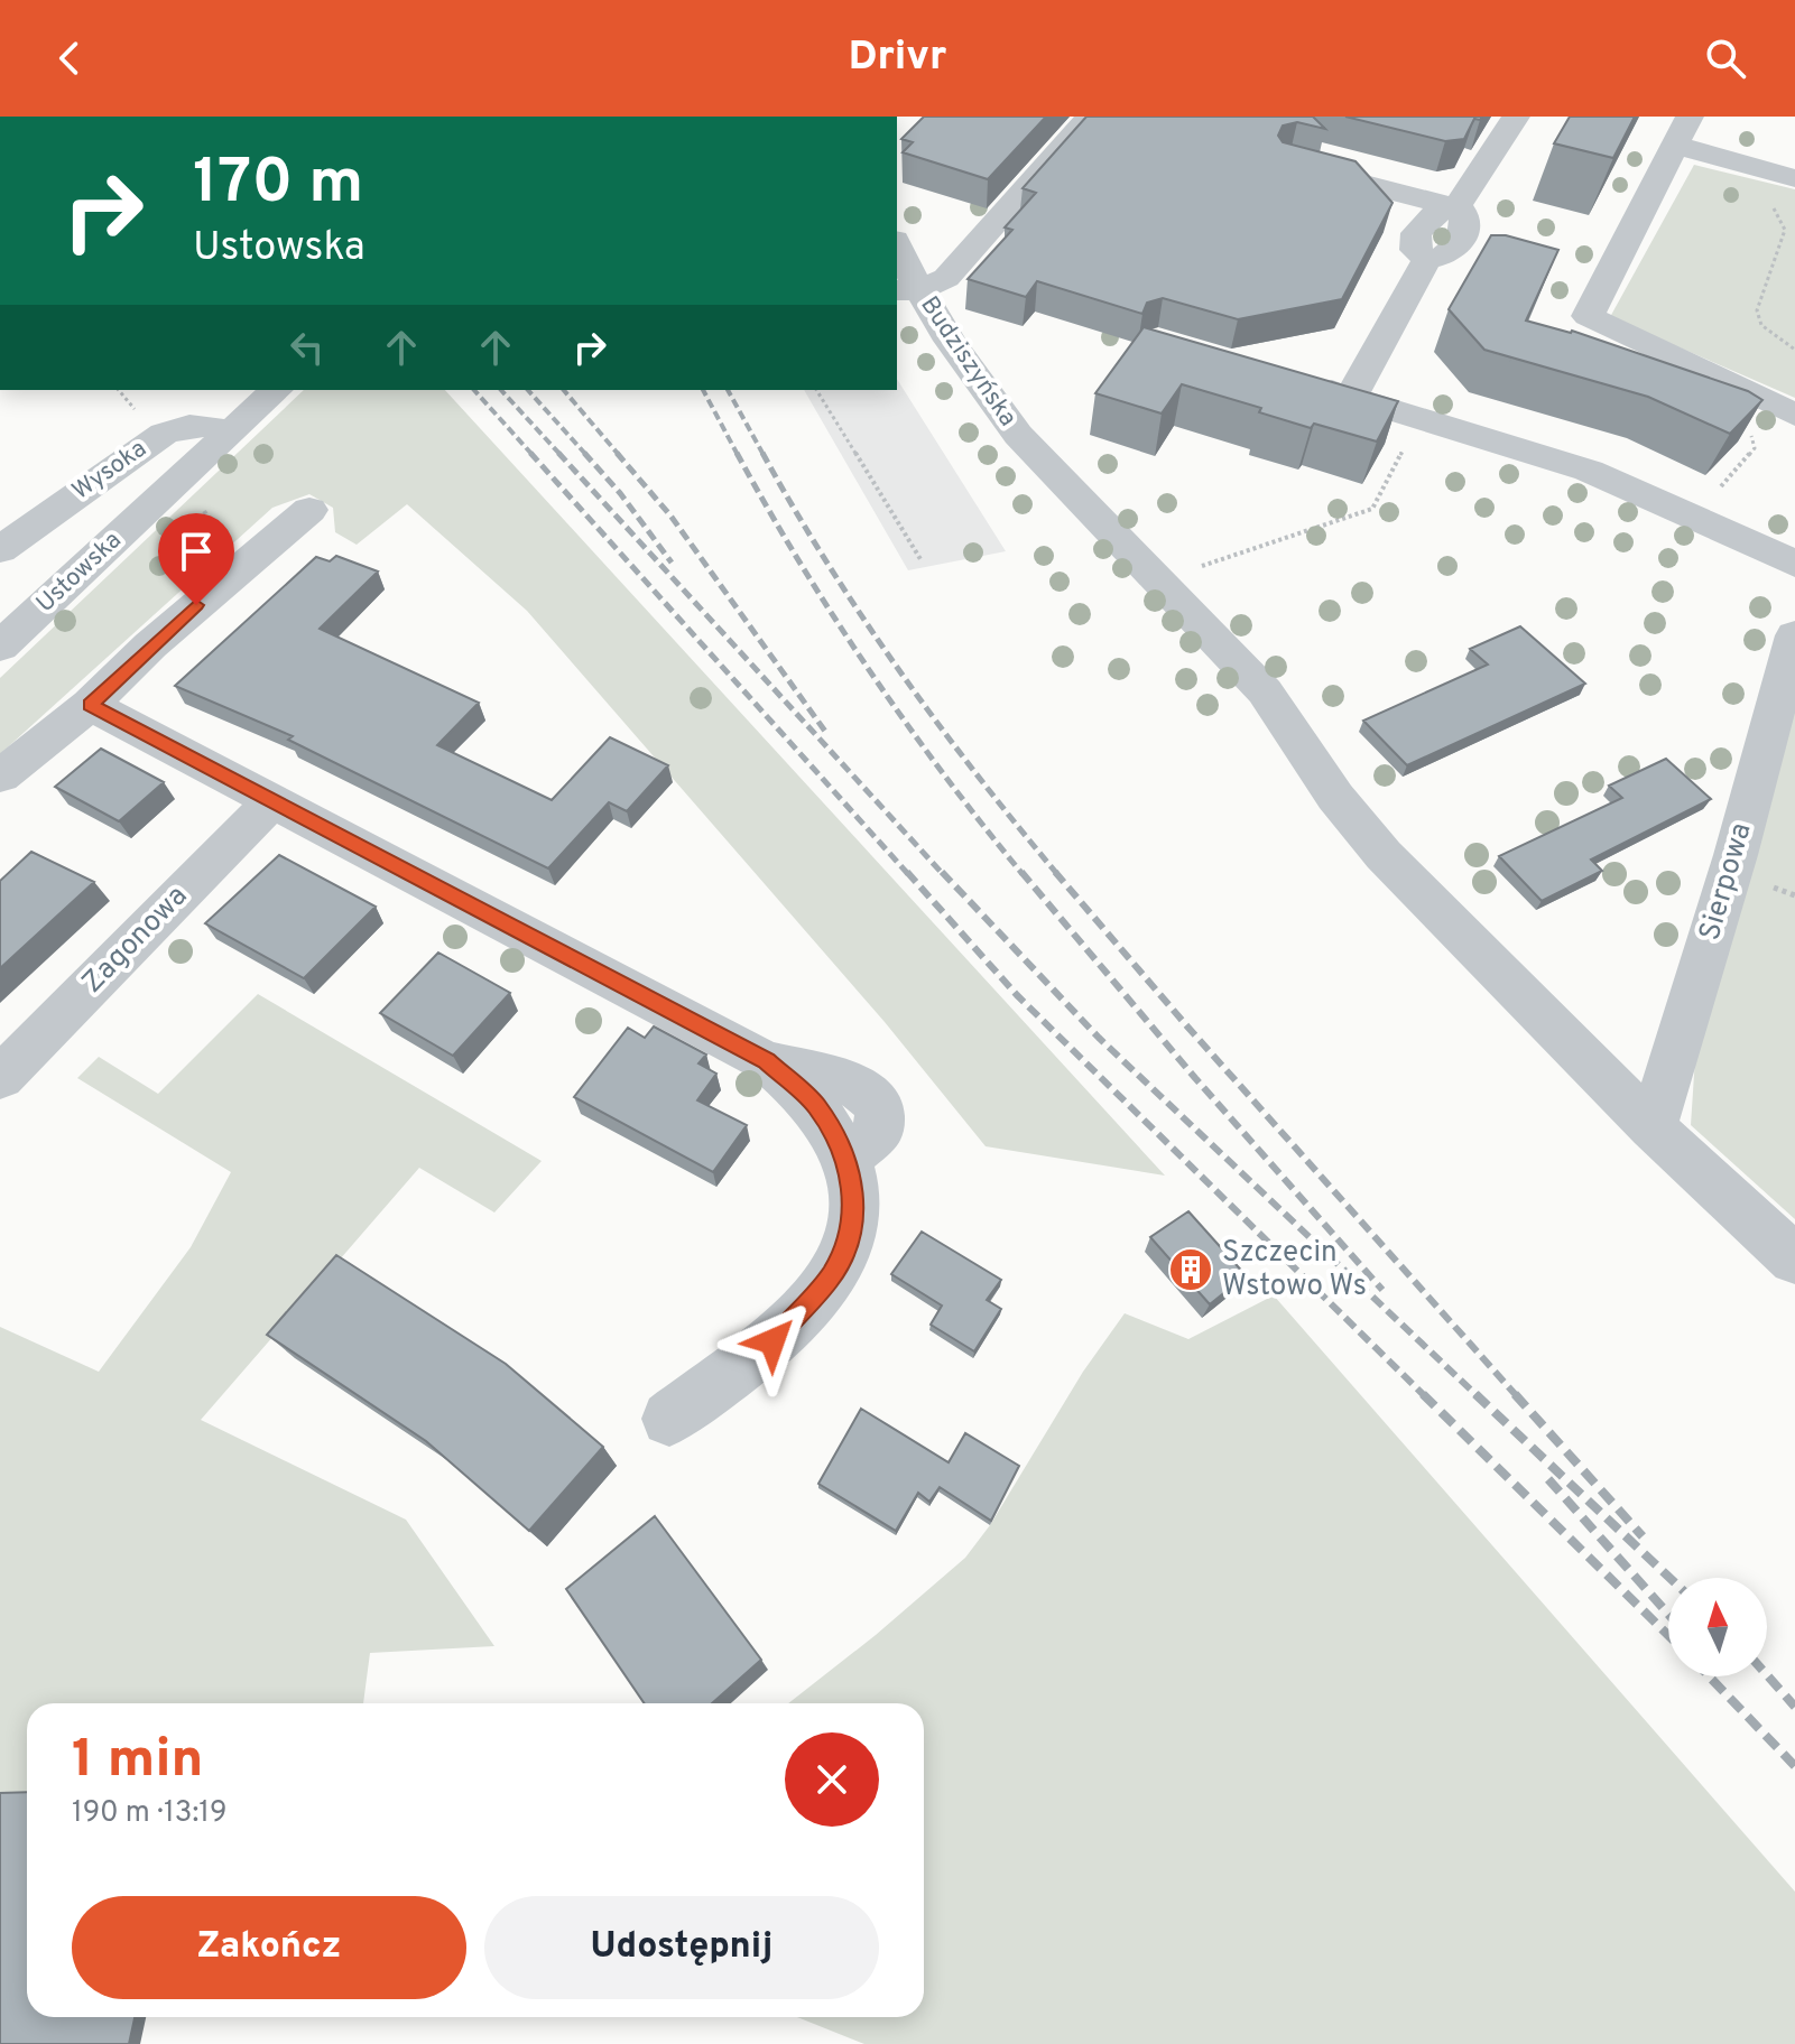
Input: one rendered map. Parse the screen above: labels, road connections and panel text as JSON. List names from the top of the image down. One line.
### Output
{"streets":{"street":["Budziszyńska","Wysoka","Ustowska","Sierpowa","Zagonowa"]},"crossings":[["Budziszyńska","Sierpowa"],["Wysoka","Ustowska"]],"places":{"building":["Szczecin Wstowo Ws"]},"north":"top","page":{"header":"Drivr","turn":["170 m","Ustowska"],"heading":["1 min","190 m · 13:19"],"buttons":["Zakończ","Udostępnij"]}}
